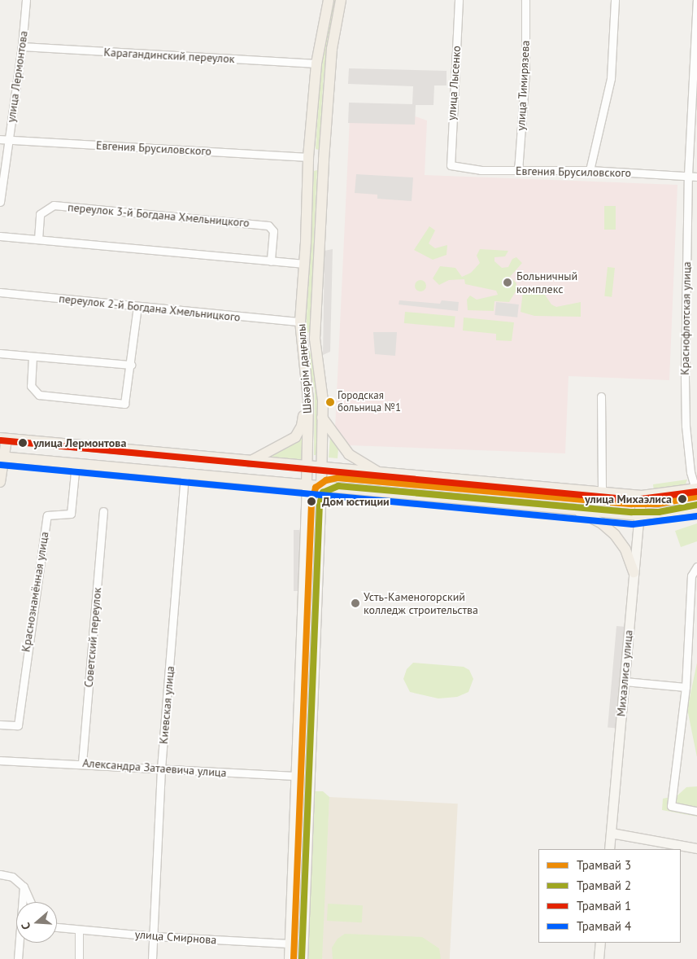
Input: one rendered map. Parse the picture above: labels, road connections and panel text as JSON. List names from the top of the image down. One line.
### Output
{"streets":{"main road":["Шәкәрім даңғылы","Михаэлиса улица","Александра Затаевича улица","улица Смирнова"],"street":["Карагандинский переулок","улица Лермонтова","улица Лысенко","улица Тимирязева","Евгения Брусиловского","переулок 3-й Богдана Хмельницкого","переулок 2-й Богдана Хмельницкого","Краснофлотская улица","Краснознамённая улица","Советский переулок","Киевская улица"]},"crossings":[["Карагандинский переулок","улица Лермонтова"],["Карагандинский переулок","Шәкәрім даңғылы"],["улица Лермонтова","Евгения Брусиловского"],["улица Лысенко","Евгения Брусиловского"],["улица Тимирязева","Евгения Брусиловского"],["Евгения Брусиловского","Краснофлотская улица"],["Евгения Брусиловского","Шәкәрім даңғылы"],["переулок 2-й Богдана Хмельницкого","Шәкәрім даңғылы"],["Шәкәрім даңғылы","Александра Затаевича улица"],["Шәкәрім даңғылы","улица Смирнова"],["Советский переулок","Александра Затаевича улица"],["Киевская улица","Александра Затаевича улица"],["Киевская улица","улица Смирнова"]],"places":["Больничный комплекс","Городская больница №1","улица Лермонтова","улица Михаэлиса","Дом юстиции","Усть-Каменогорский колледж строительства"],"lines":["tram line 1","tram line 4","tram line 3","tram line 2"],"legend":["Трамвай 3","Трамвай 2","Трамвай 1","Трамвай 4"],"north":"left"}
